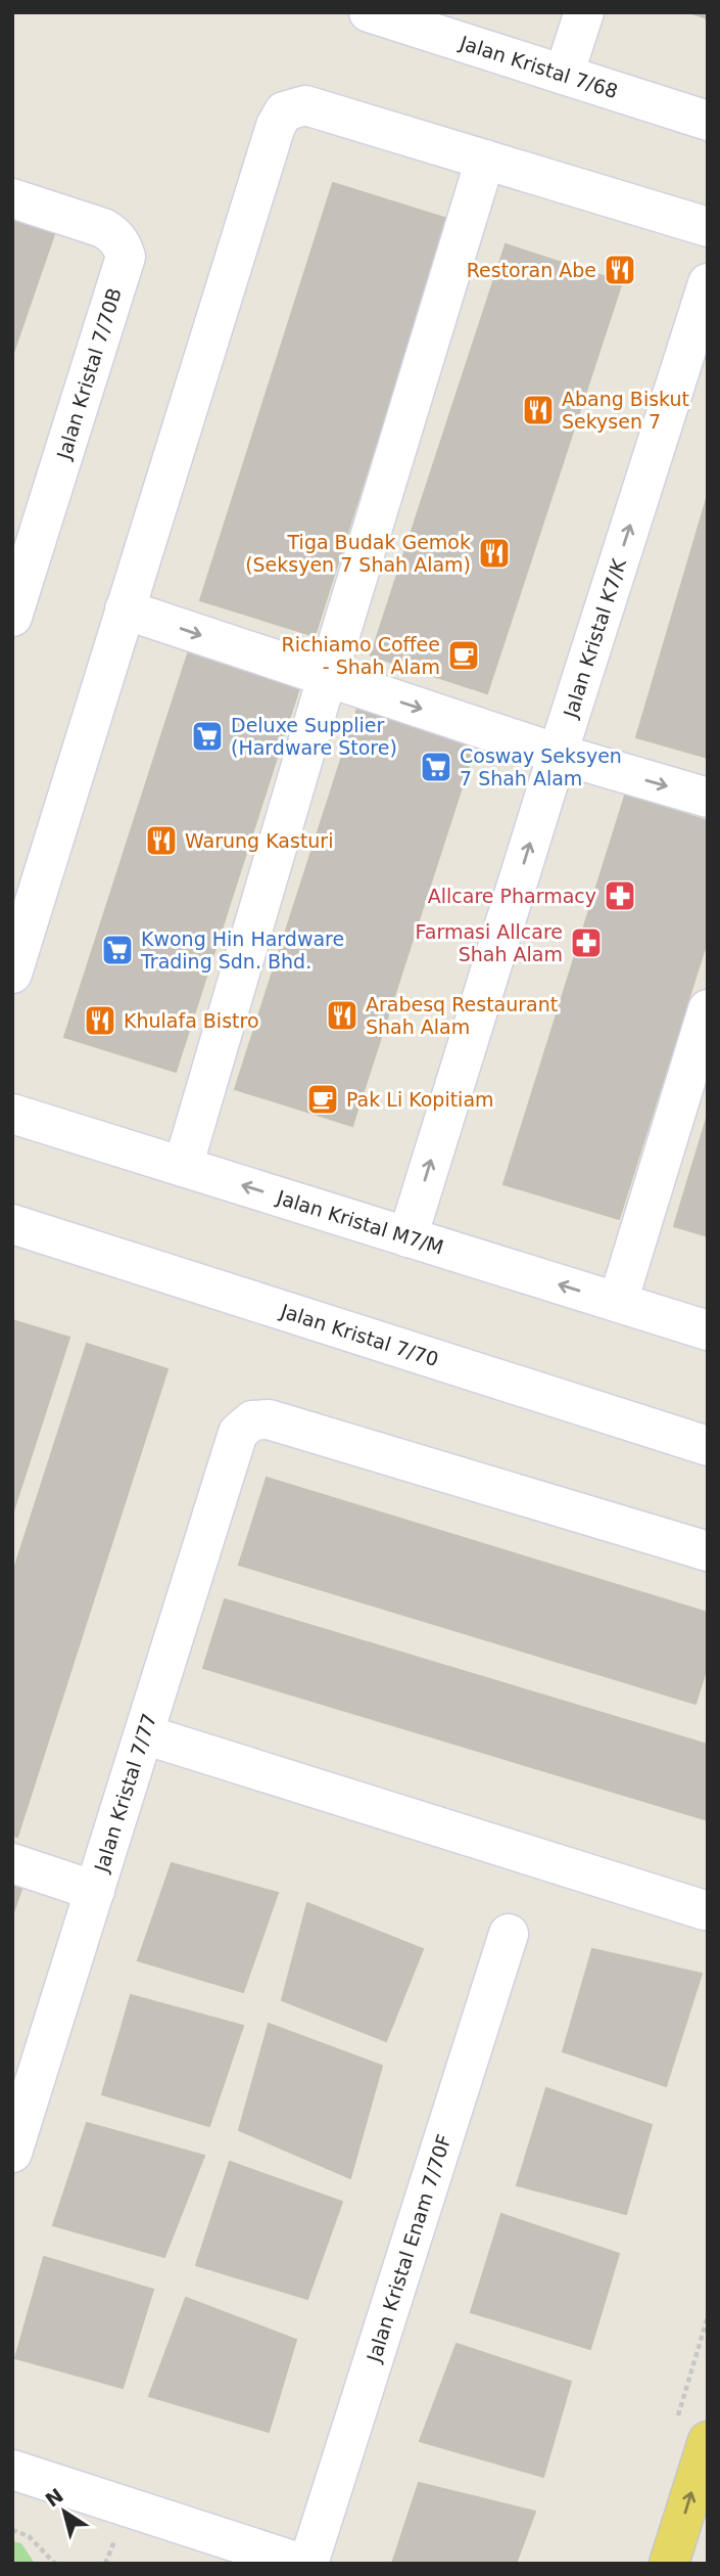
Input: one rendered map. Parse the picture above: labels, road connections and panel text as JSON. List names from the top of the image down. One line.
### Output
{"streets":{"street":["Jalan Kristal 7/68","Jalan Kristal 7/70B","Jalan Kristal K7/K","Jalan Kristal M7/M","Jalan Kristal 7/70","Jalan Kristal 7/77","Jalan Kristal Enam 7/70F"]},"crossings":[["Jalan Kristal K7/K","Jalan Kristal M7/M"]],"one_way":["Jalan Kristal M7/M"],"places":{"restaurant":["Restoran Abe","Abang Biskut Sekysen 7","Tiga Budak Gemok (Seksyen 7 Shah Alam)","Warung Kasturi","Arabesq Restaurant Shah Alam","Khulafa Bistro"],"cafe":["Richiamo Coffee - Shah Alam","Pak Li Kopitiam"],"supermarket":["Deluxe Supplier (Hardware Store)","Cosway Seksyen 7 Shah Alam","Kwong Hin Hardware Trading Sdn. Bhd."],"pharmacy":["Allcare Pharmacy","Farmasi Allcare Shah Alam"]},"north":"top left"}
